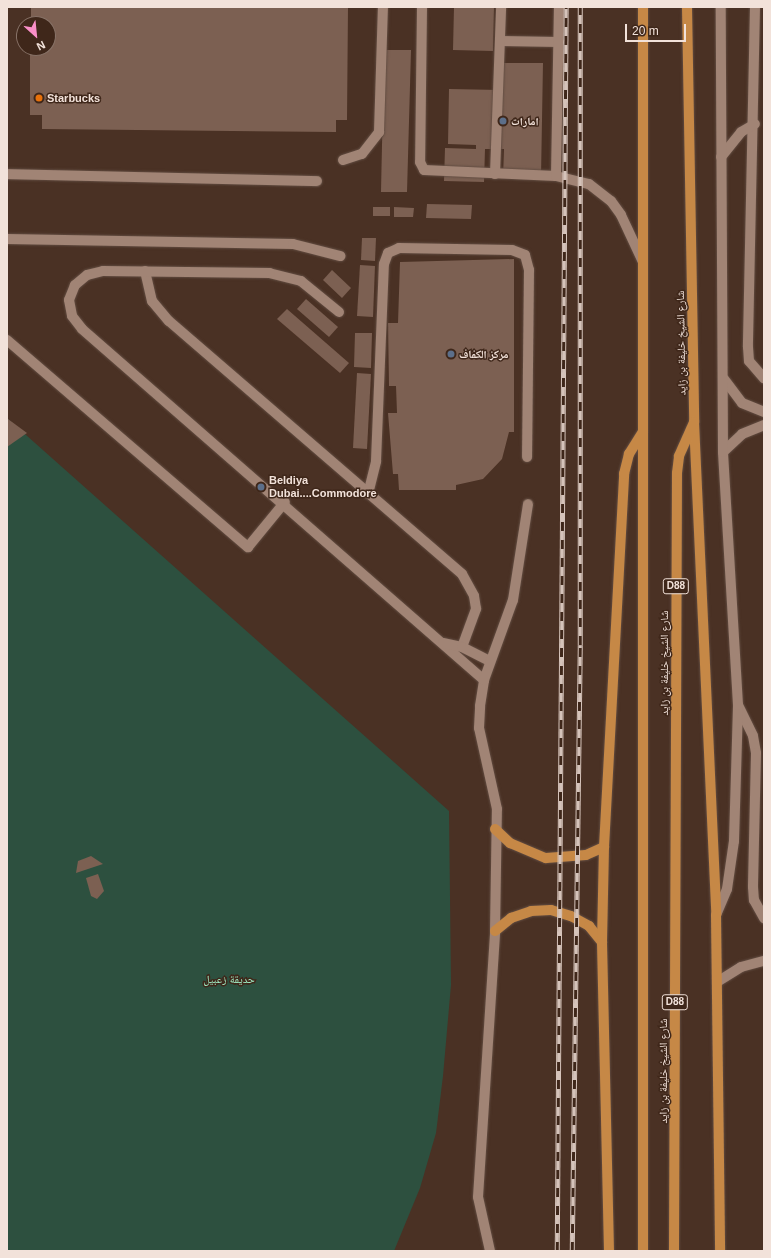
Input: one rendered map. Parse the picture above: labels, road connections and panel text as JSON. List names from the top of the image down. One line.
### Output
{"streets":{"main road":["شارع الشيخ خليفة بن زايد","D88"]},"parks":["حديقة زعبيل"],"places":["Starbucks","امارات","مركز الكفاف","Beldiya Dubai....Commodore"],"scale_bar":"20 m","north":"bottom right"}
